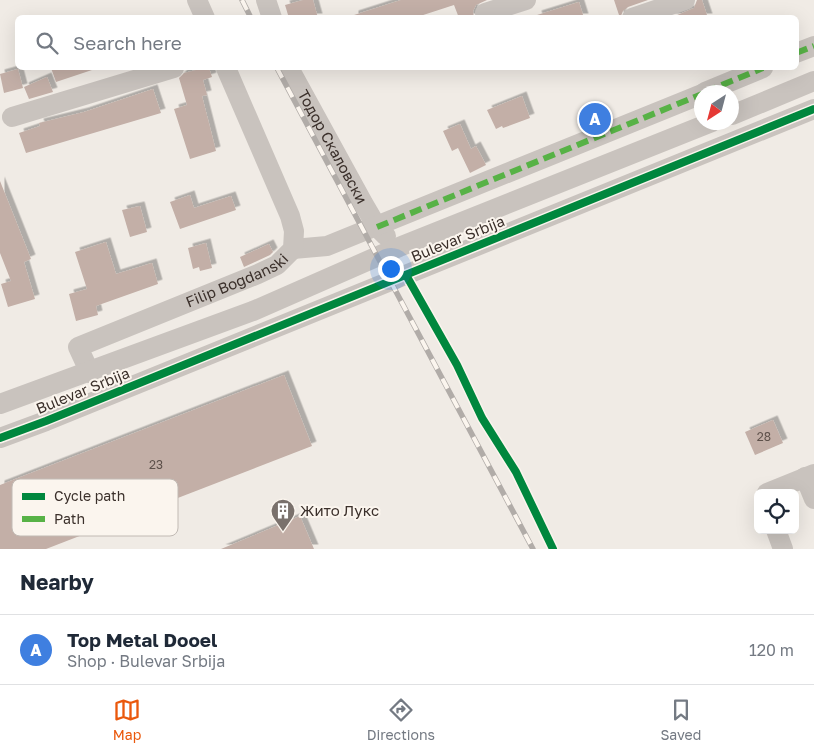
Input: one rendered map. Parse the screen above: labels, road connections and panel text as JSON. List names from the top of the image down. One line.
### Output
{"streets":{"street":["Тодор Скаловски","Bulevar Srbija","Filip Bogdanski"]},"crossings":[["Bulevar Srbija","Filip Bogdanski"]],"places":{"building":["Жито Лукс"]},"house_numbers":["28","23"],"legend":["Cycle path","Path"],"north":"bottom left","page":{"search":"Search here","pins":"A","heading":"Nearby","list":[{"mark":"A","name":"Top Metal Dooel","note":"Shop · Bulevar Srbija","value":"120 m"}],"nav":["Map","Directions","Saved"]}}
